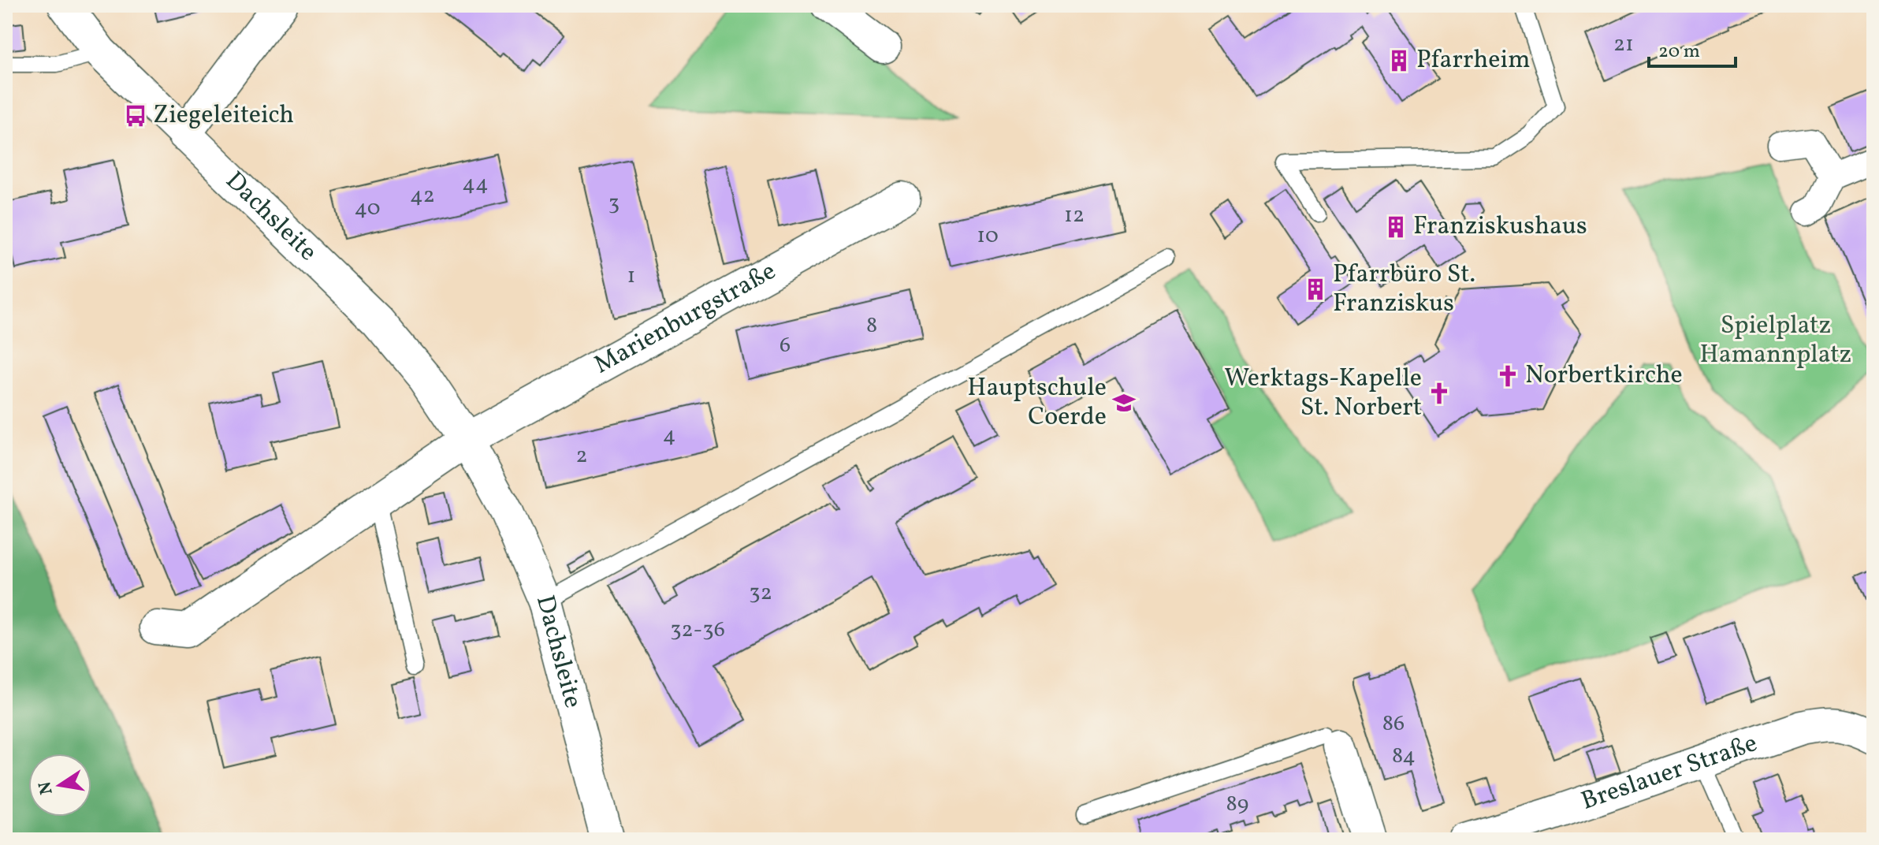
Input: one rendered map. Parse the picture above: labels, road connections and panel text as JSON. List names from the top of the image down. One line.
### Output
{"streets":{"street":["Dachsleite","Marienburgstraße","Breslauer Straße"]},"crossings":[["Dachsleite","Marienburgstraße"]],"parks":["Spielplatz Hamannplatz"],"places":{"building":["Pfarrheim","Franziskushaus","Pfarrbüro St. Franziskus"],"bus stop":["Ziegeleiteich"],"church":["Norbertkirche","Werktags-Kapelle St. Norbert"],"school or university":["Hauptschule Coerde"]},"house_numbers":["21","44","42","3","40","12","10","1","8","6","4","2","32","32-36","86","84","89"],"scale_bar":"20 m","north":"left"}
